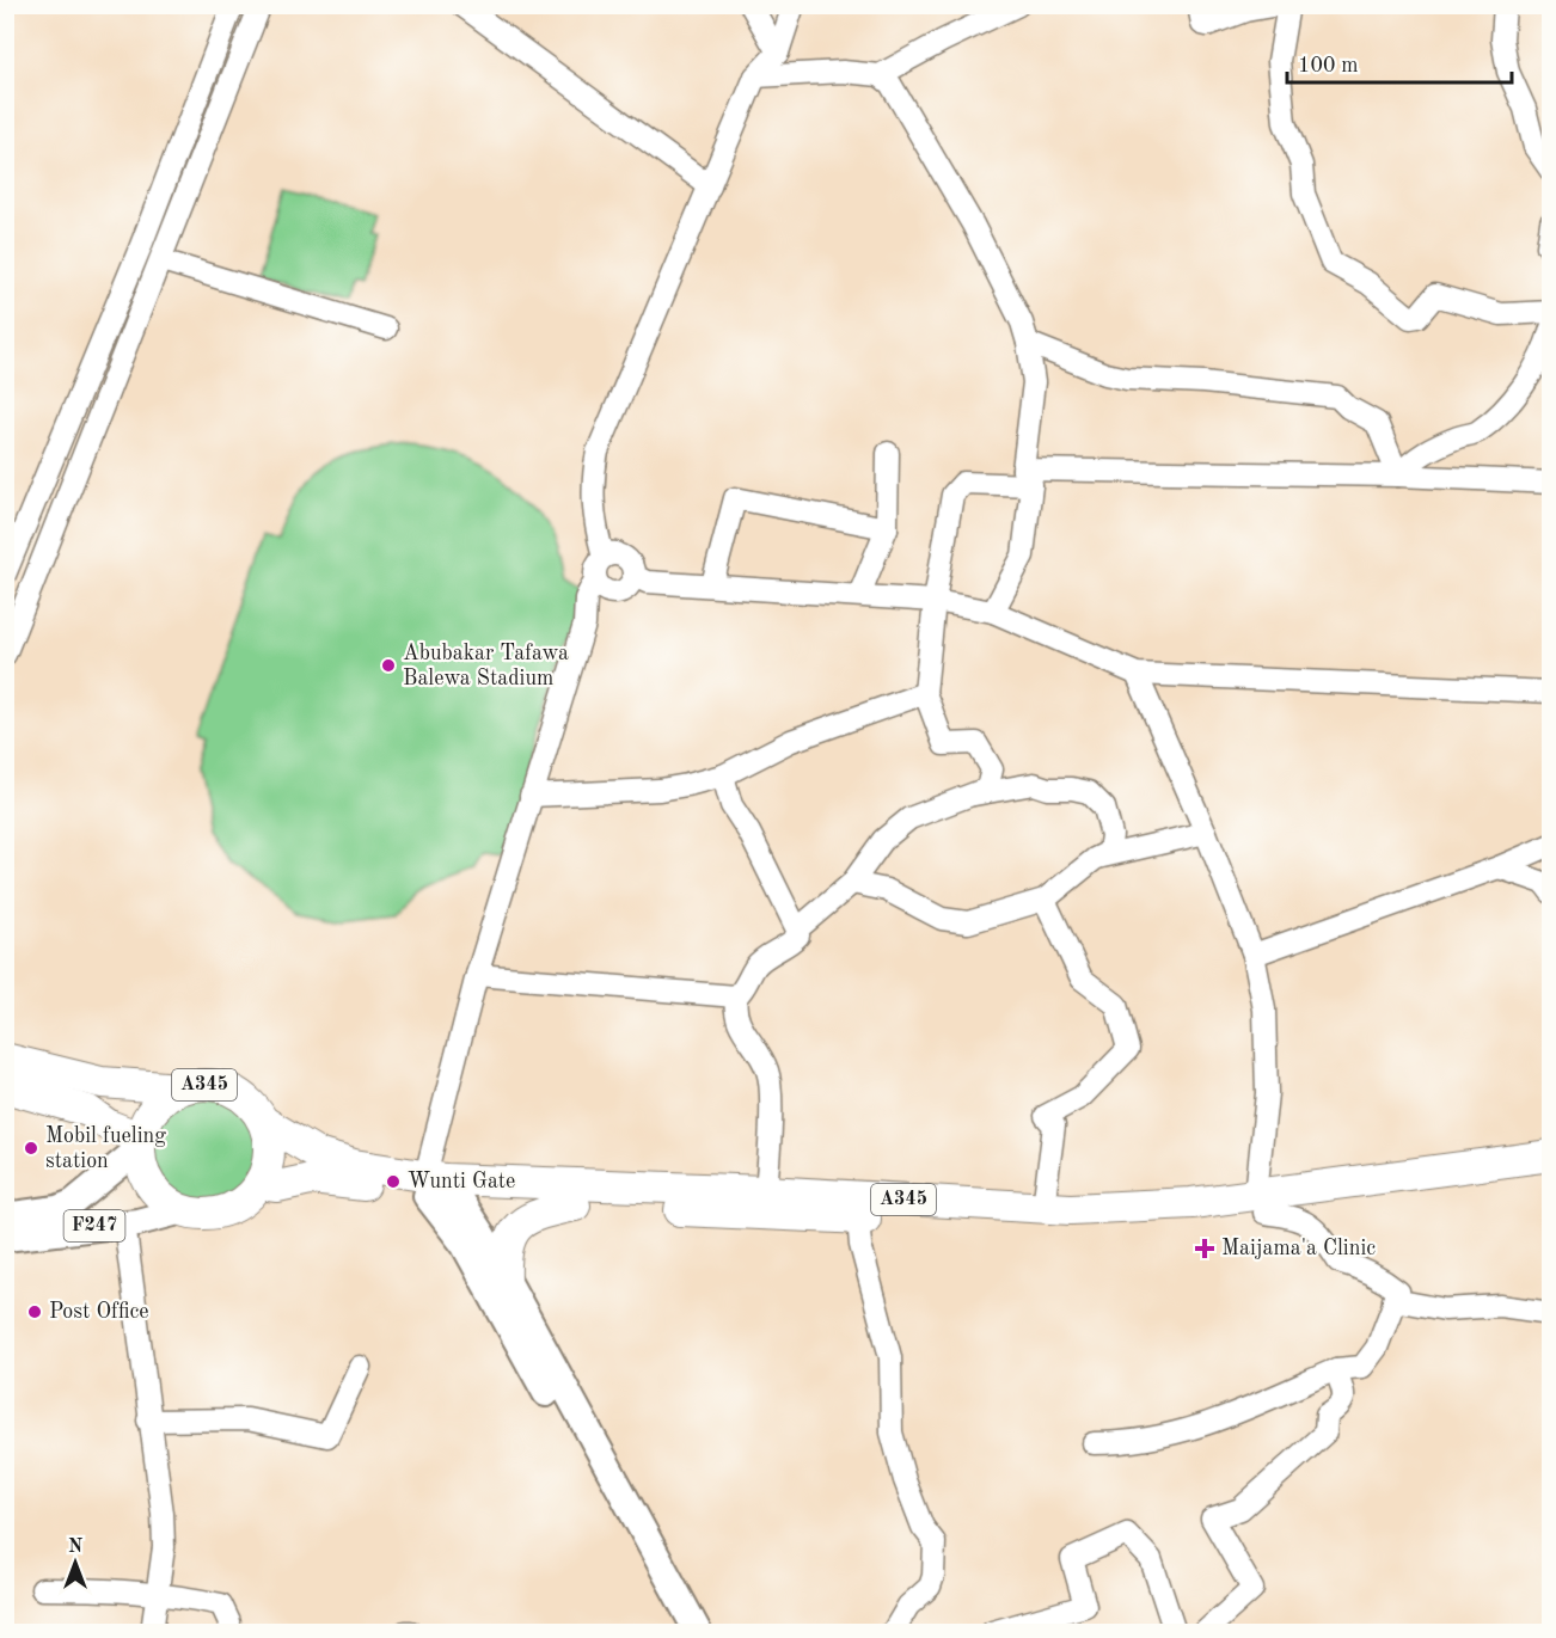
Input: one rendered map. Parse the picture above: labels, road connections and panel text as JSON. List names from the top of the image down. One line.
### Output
{"streets":{"highway":["A345"],"main road":["F247"]},"crossings":[["A345","F247"]],"places":{"other":["Abubakar Tafawa Balewa Stadium","Mobil fueling station","Wunti Gate","Post Office"],"health":["Maijama'a Clinic"]},"scale_bar":"100 m","north":"top"}
